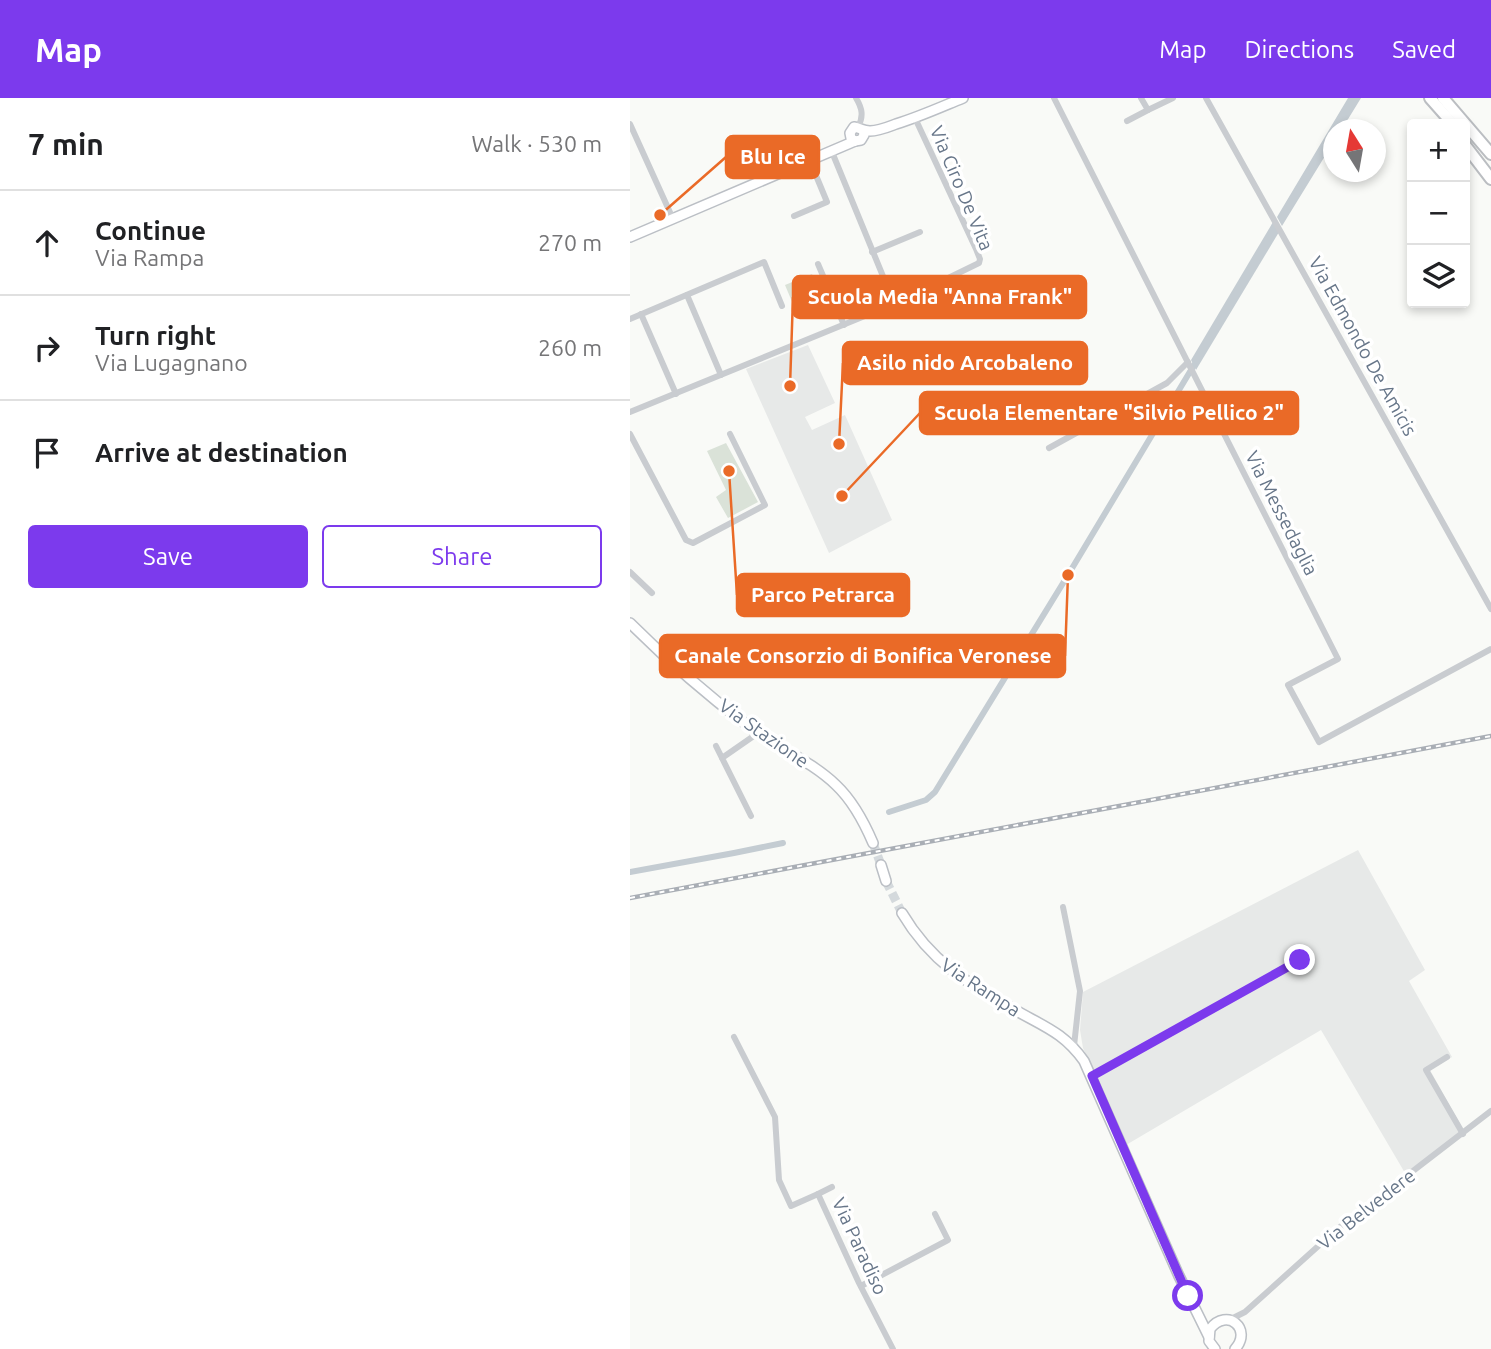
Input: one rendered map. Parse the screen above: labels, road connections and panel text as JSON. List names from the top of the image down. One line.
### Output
{"streets":{"street":["Via Ciro De Vita","Via Edmondo De Amicis","Via Messedaglia","Via Stazione","Via Rampa","Via Belvedere","Via Paradiso"]},"places":["Blu Ice","Scuola Media \"Anna Frank\"","Asilo nido Arcobaleno","Parco Petrarca","Scuola Elementare \"Silvio Pellico 2\"","Canale Consorzio di Bonifica Veronese"],"north":"top","page":{"header":"Map","nav":["Map","Directions","Saved"],"heading":["7 min","Walk · 530 m"],"map_buttons":["+","−"],"list":[["Continue","Via Rampa","270 m"],["Turn right","Via Lugagnano","260 m"],"Arrive at destination"],"buttons":["Save","Share"]}}
